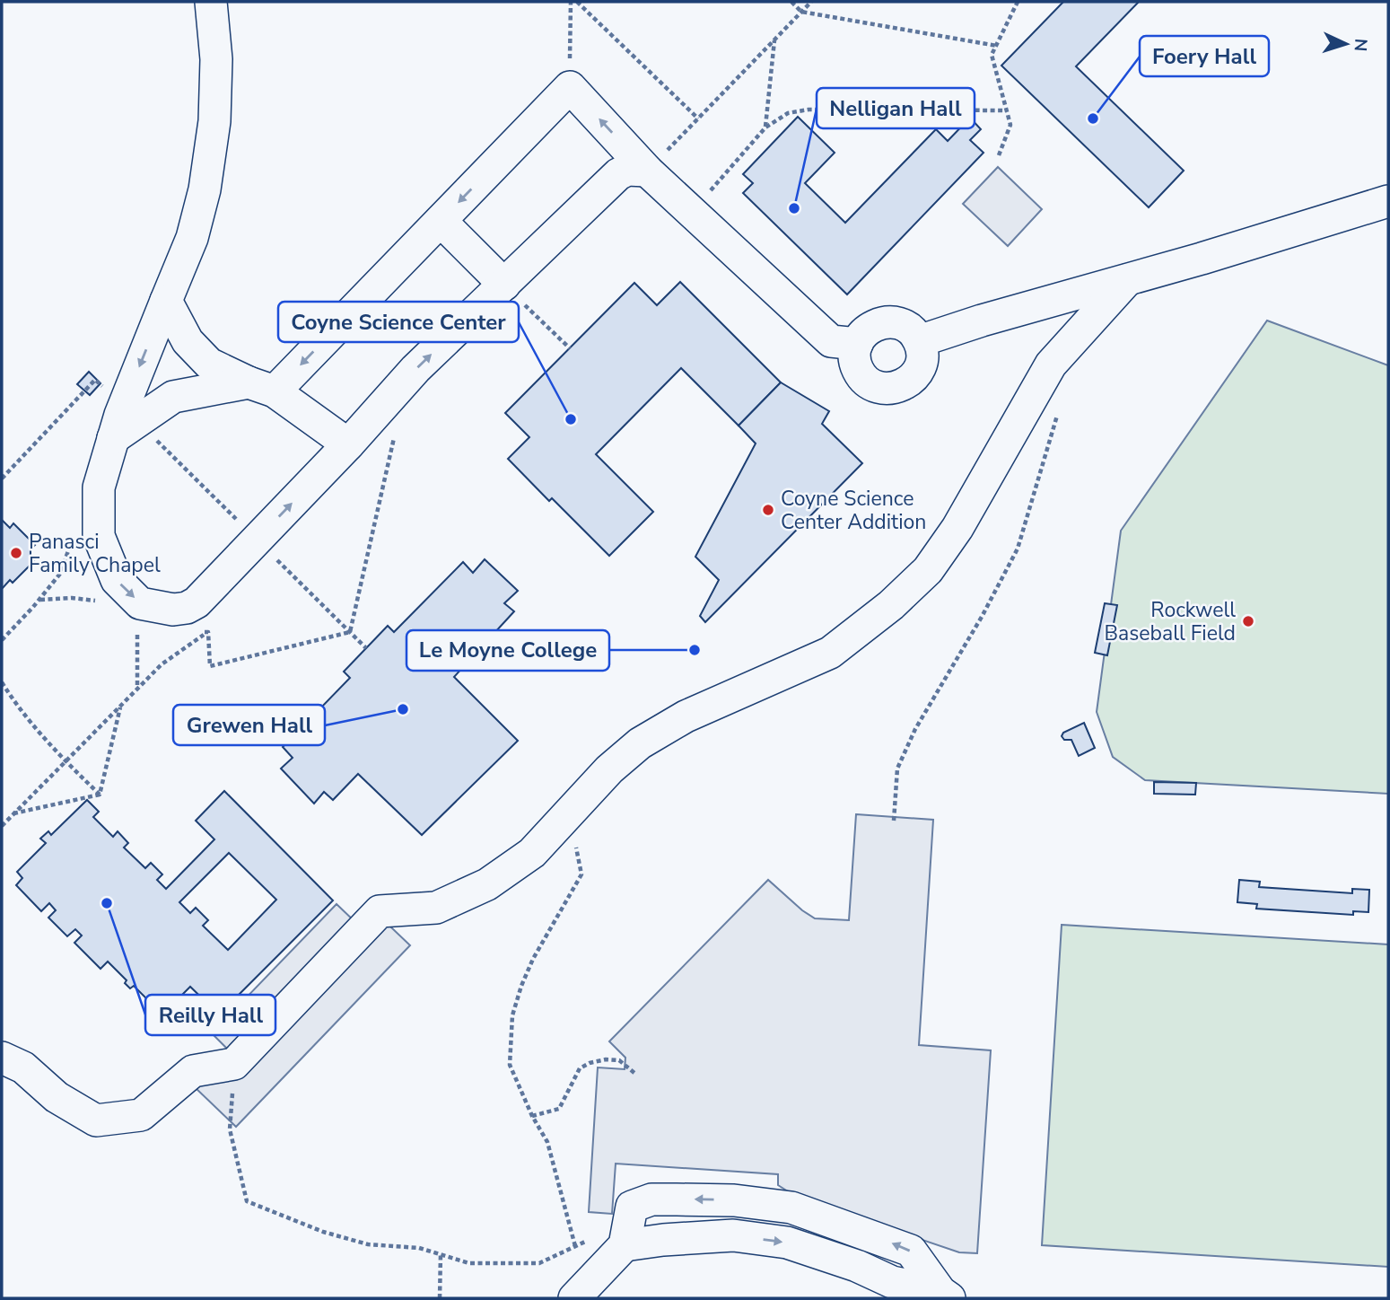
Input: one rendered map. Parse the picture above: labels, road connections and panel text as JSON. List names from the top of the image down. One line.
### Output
{"places":["Foery Hall","Nelligan Hall","Coyne Science Center","Coyne Science Center Addition","Panasci Family Chapel","Rockwell Baseball Field","Le Moyne College","Grewen Hall","Reilly Hall"],"north":"right"}
